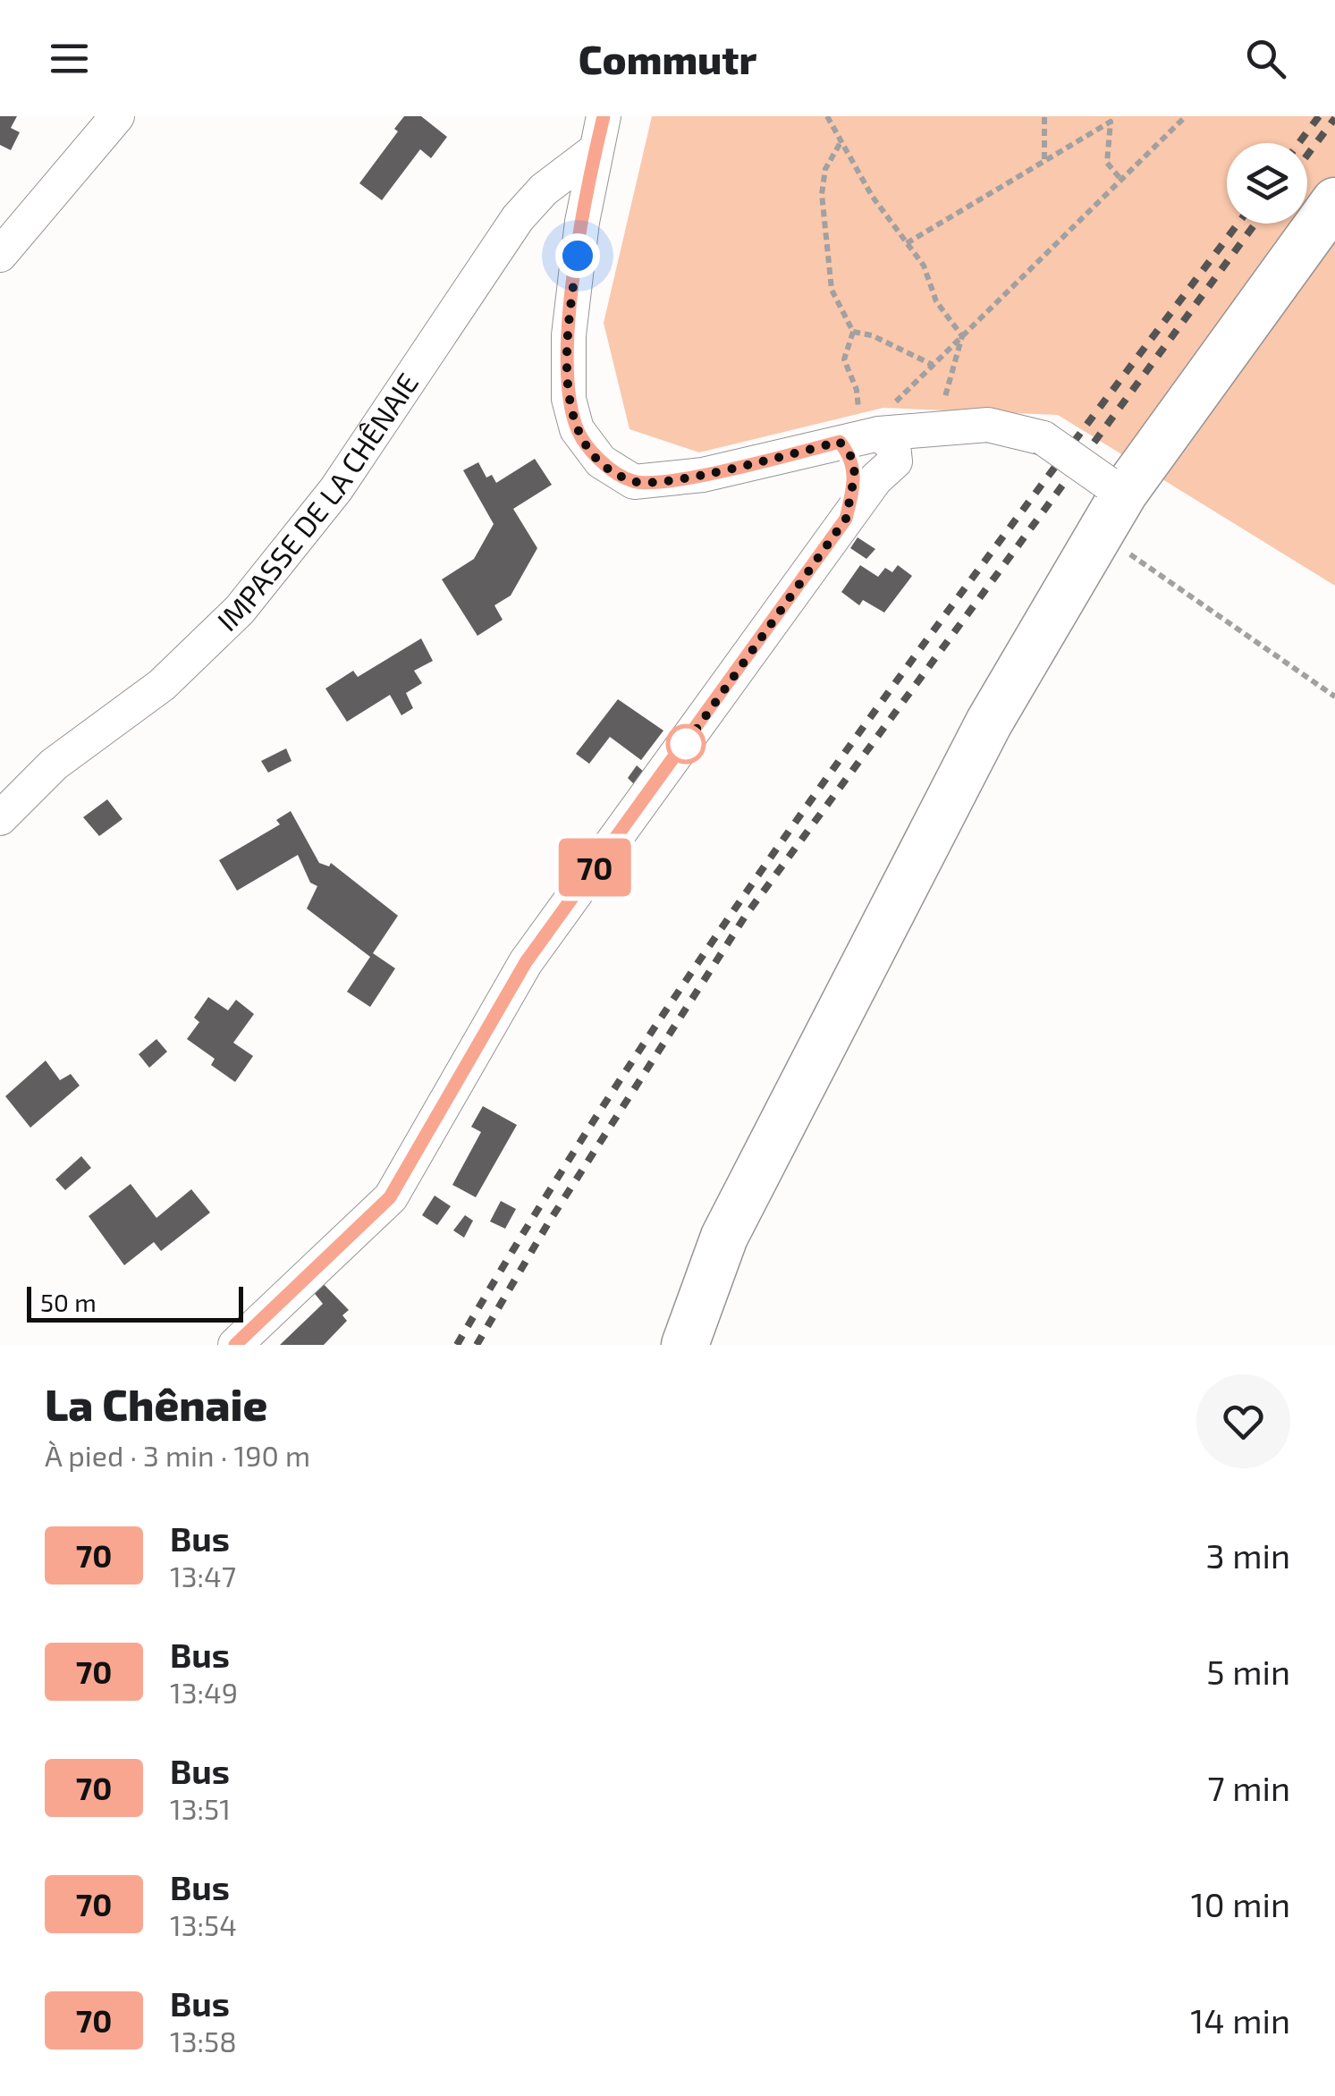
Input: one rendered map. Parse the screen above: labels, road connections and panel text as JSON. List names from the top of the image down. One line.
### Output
{"streets":{"street":["IMPASSE DE LA CHÊNAIE"]},"lines":["bus line 70"],"scale_bar":"50 m","page":{"header":"Commutr","on_map":"70","scale":"50 m","heading":["La Chênaie","À pied · 3 min · 190 m"],"list":[{"mark":"70","name":"Bus","note":"13:47","value":"3 min"},{"mark":"70","name":"Bus","note":"13:49","value":"5 min"},{"mark":"70","name":"Bus","note":"13:51","value":"7 min"},{"mark":"70","name":"Bus","note":"13:54","value":"10 min"},{"mark":"70","name":"Bus","note":"13:58","value":"14 min"}]}}
